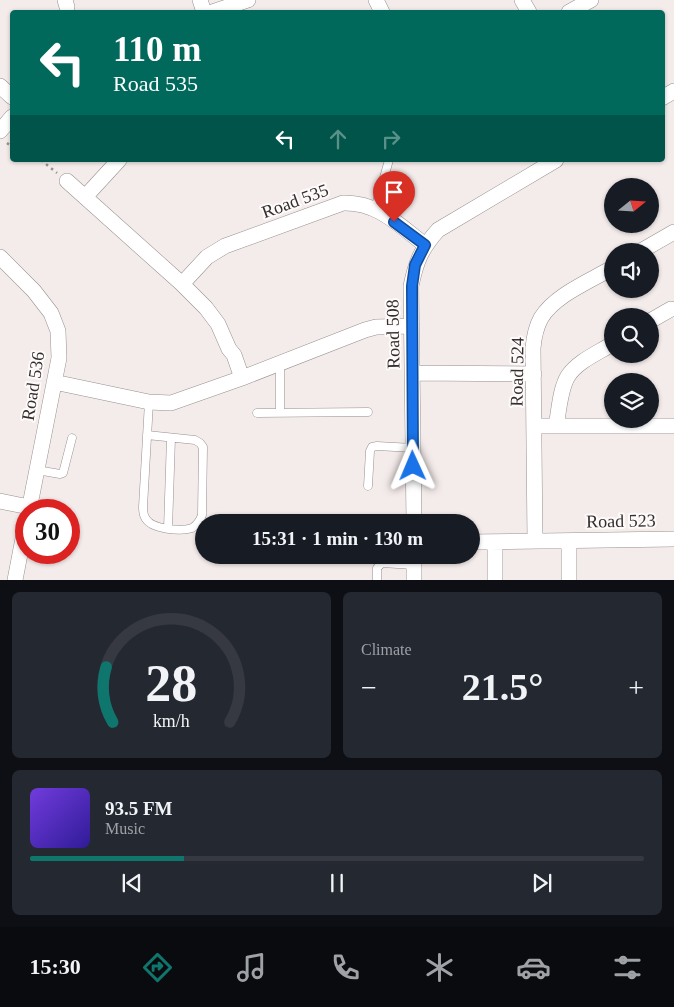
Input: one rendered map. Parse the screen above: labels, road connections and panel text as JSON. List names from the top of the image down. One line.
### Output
{"streets":{"street":["Road 535","Road 508","Road 524","Road 536","Road 523"]},"crossings":[["Road 535","Road 508"],["Road 524","Road 523"]],"north":"right","page":{"turn":["110 m","Road 535"],"limit":"30","trip":"15:31 · 1 min · 130 m","tile":"Climate","heat":["−","21.5°","+"],"song":["93.5 FM","Music"],"tabs":"15:30","gauge":["28","km/h"]}}
